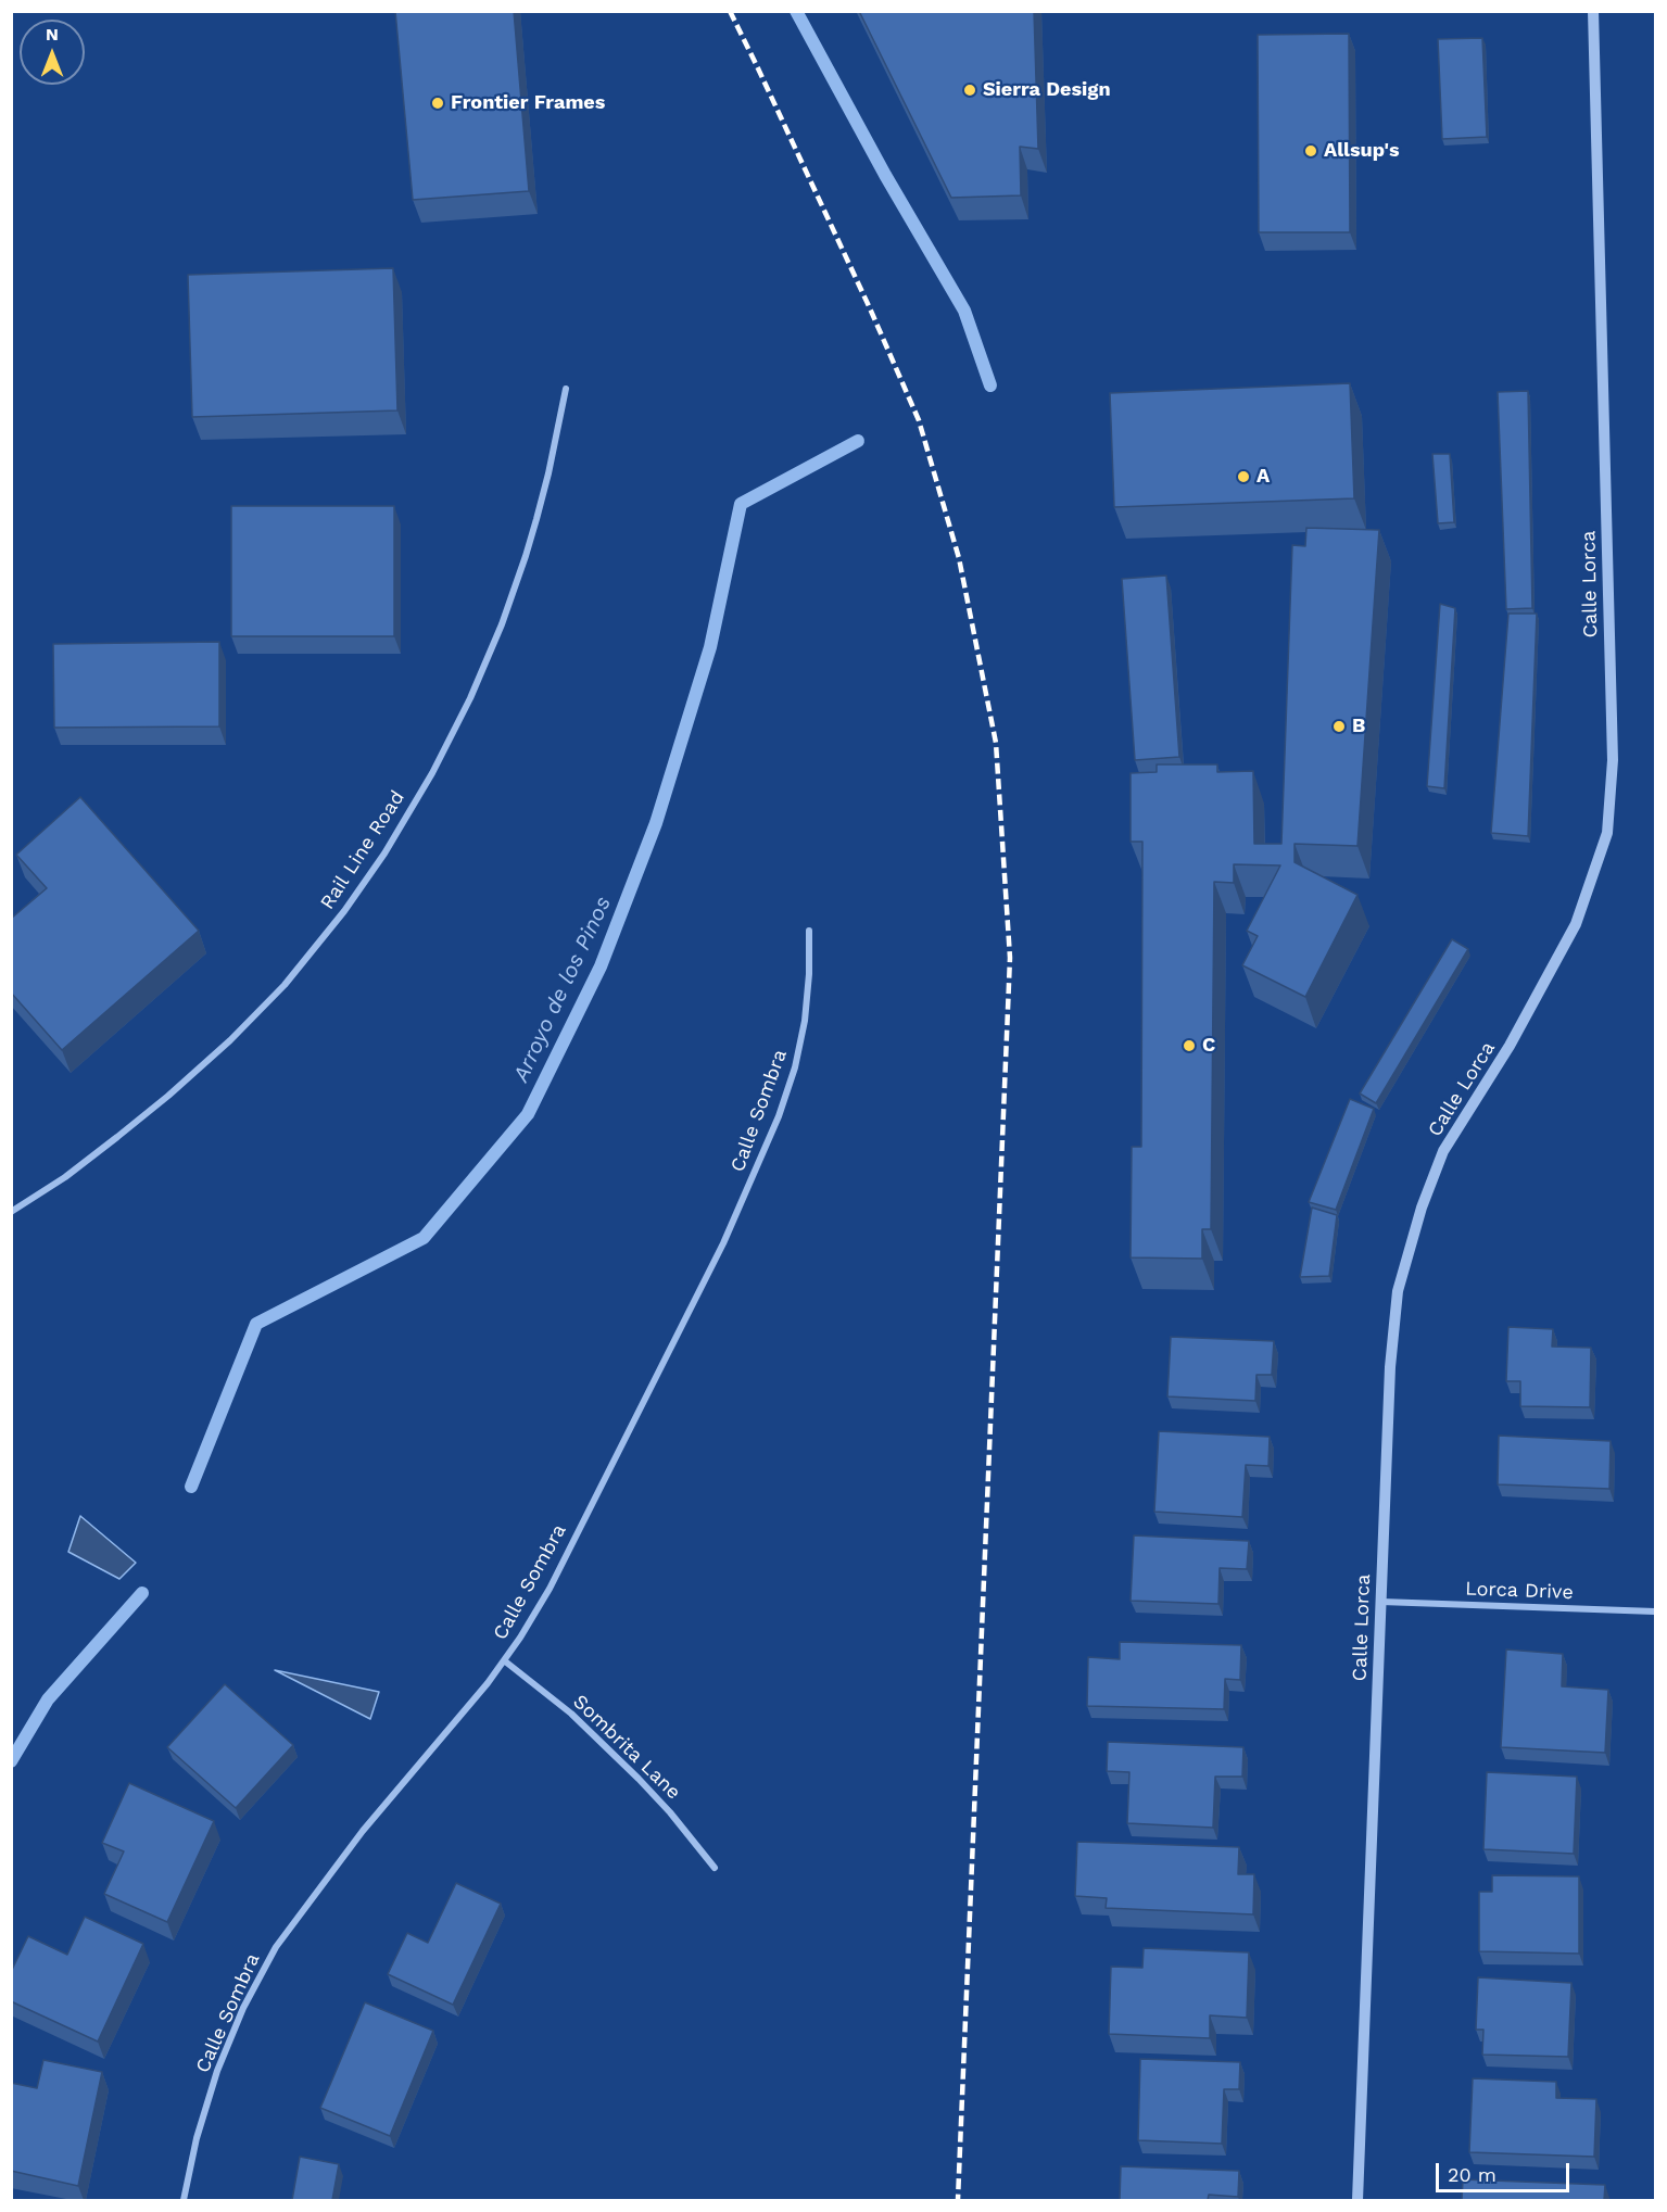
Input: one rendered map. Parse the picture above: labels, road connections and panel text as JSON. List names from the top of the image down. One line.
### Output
{"streets":{"street":["Calle Lorca","Rail Line Road","Calle Sombra","Lorca Drive","Sombrita Lane"]},"crossings":[["Calle Lorca","Lorca Drive"],["Calle Sombra","Sombrita Lane"]],"water":["Arroyo de los Pinos"],"places":["Sierra Design","Frontier Frames","Allsup's","A","B","C"],"scale_bar":"20 m","north":"top"}
